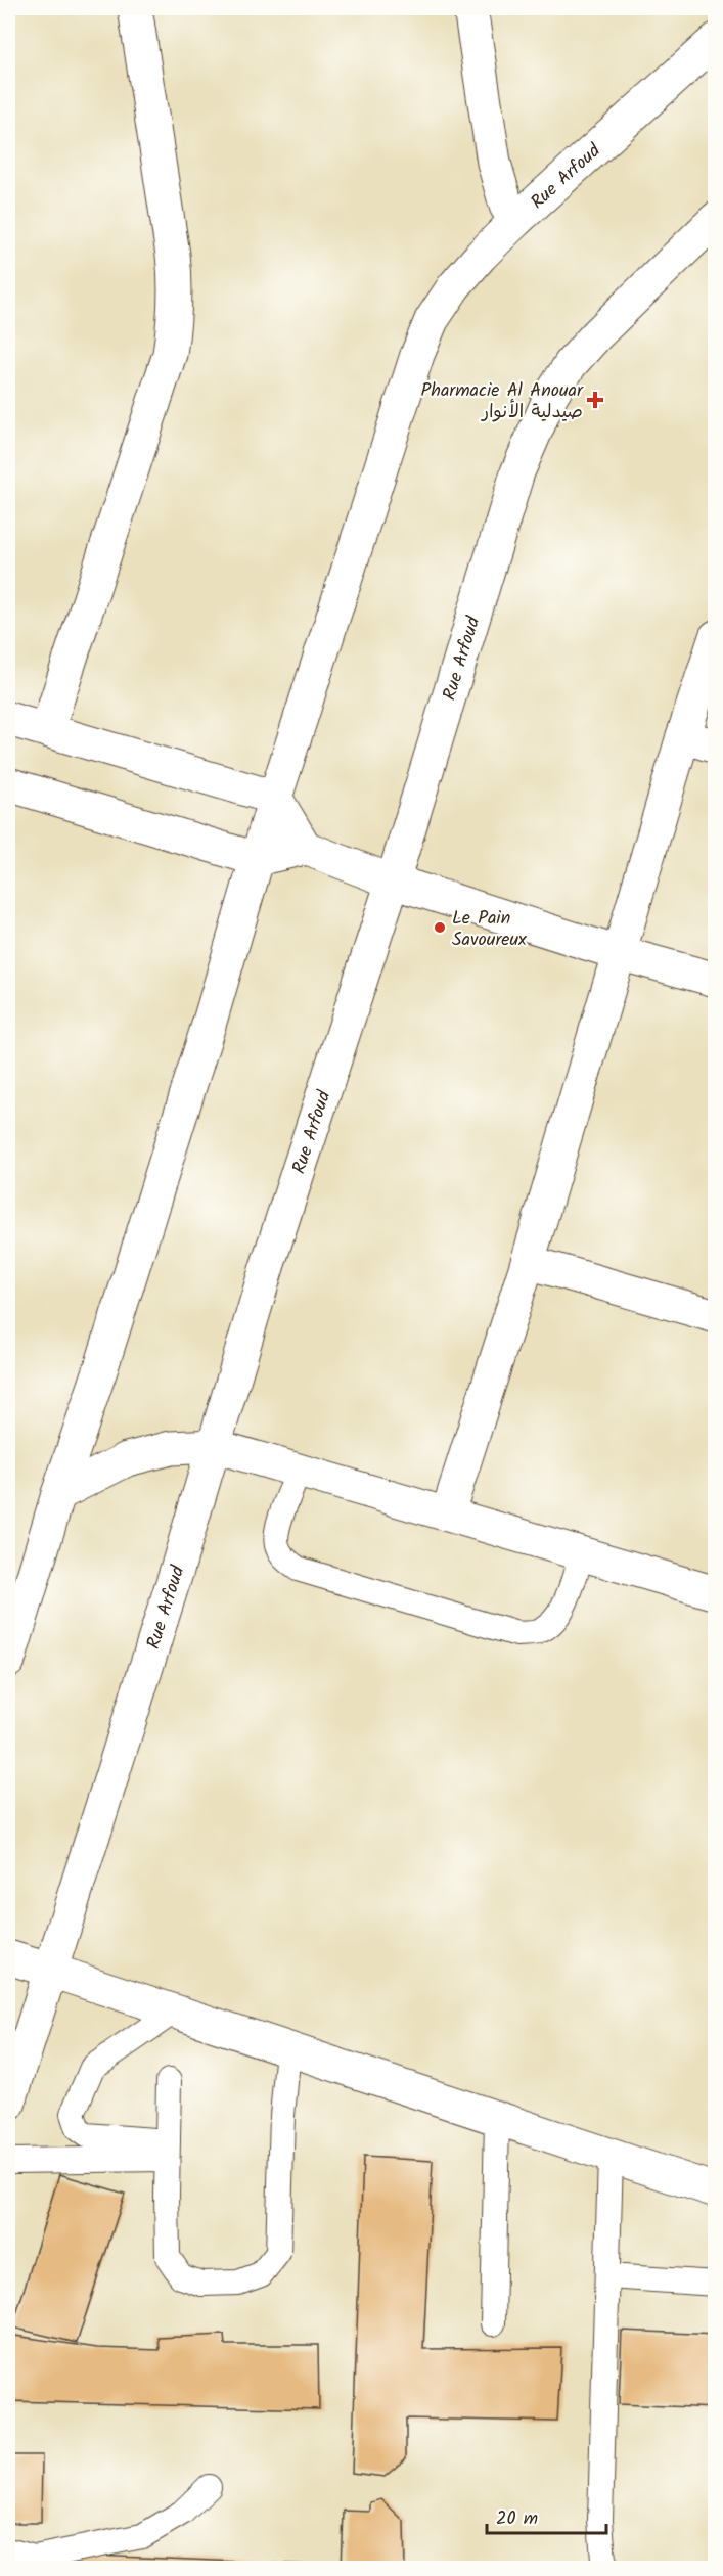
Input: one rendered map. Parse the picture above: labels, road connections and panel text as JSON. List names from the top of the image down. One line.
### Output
{"streets":{"street":["Rue Arfoud"]},"places":{"health":["Pharmacie Al Anouar صيدلية الأنوار"],"other":["Le Pain Savoureux"]},"scale_bar":"20 m"}
